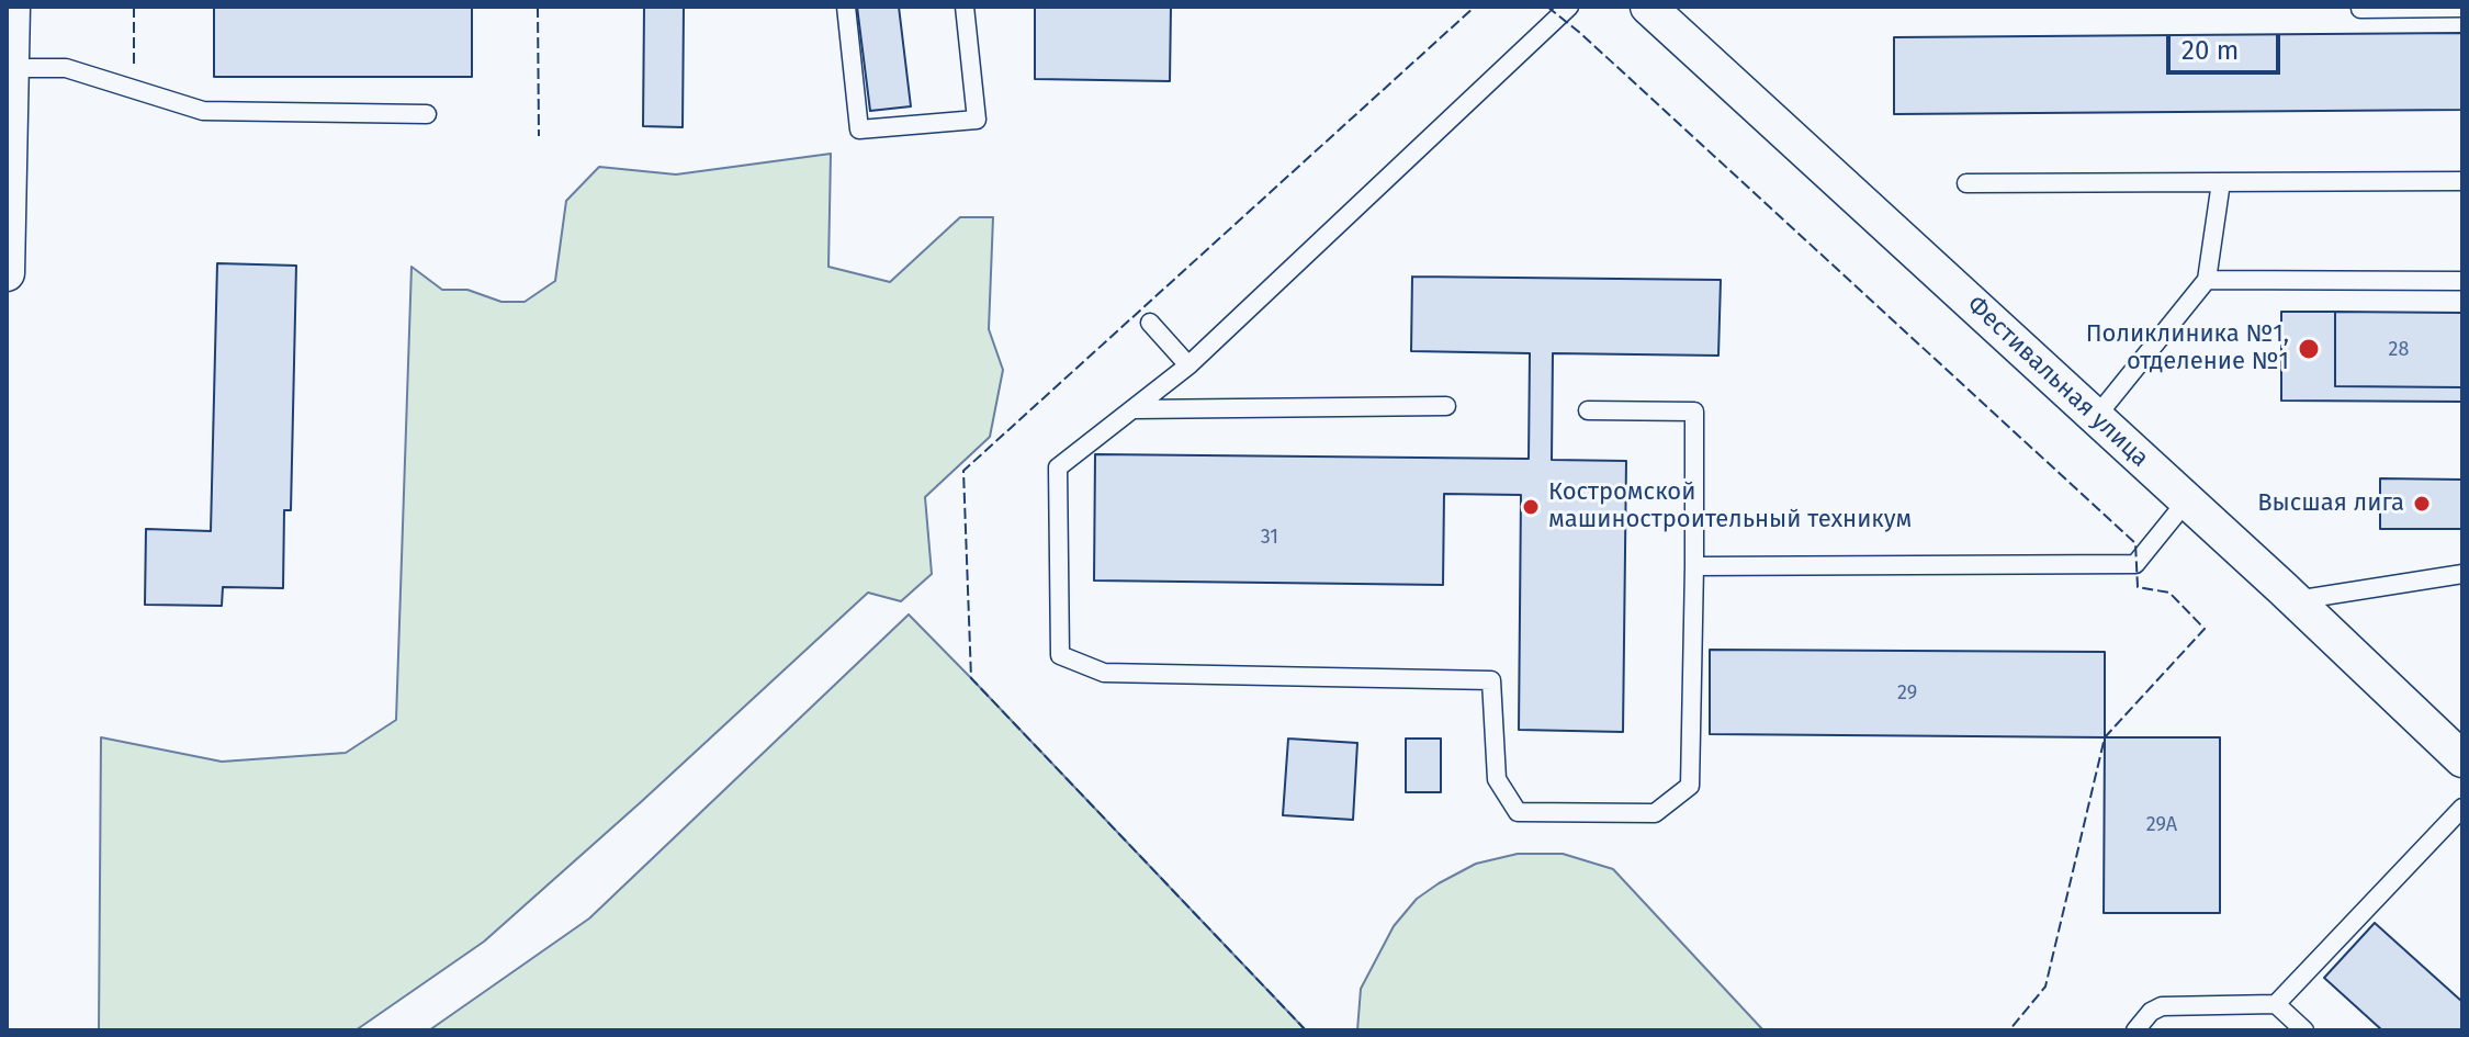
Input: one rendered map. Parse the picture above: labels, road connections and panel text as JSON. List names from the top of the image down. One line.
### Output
{"streets":{"street":["Фестивальная улица"]},"places":["Поликлиника №1, отделение №1","Высшая лига","Костромской машиностроительный техникум"],"house_numbers":["28","31","29","29А"],"scale_bar":"20 m"}
